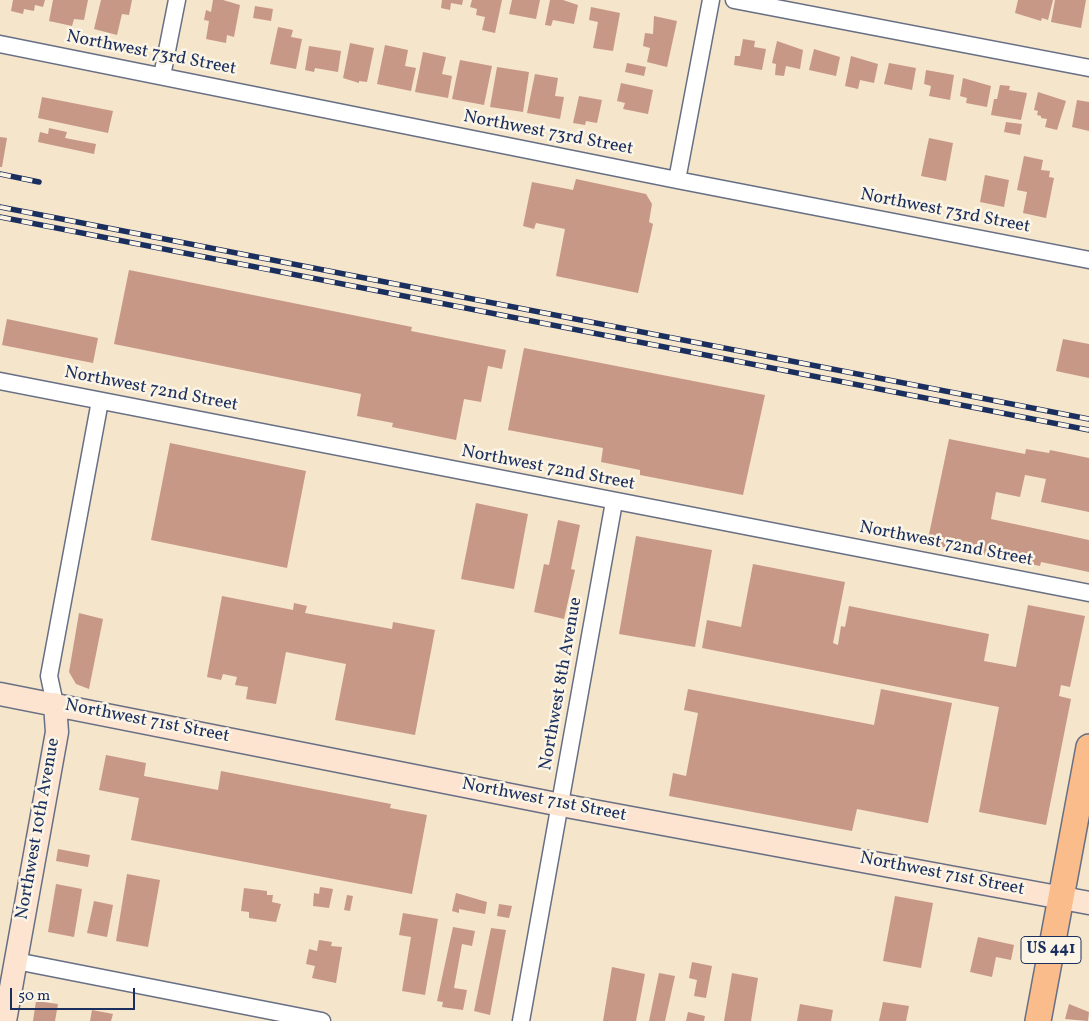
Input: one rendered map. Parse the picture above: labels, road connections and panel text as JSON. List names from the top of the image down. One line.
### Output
{"streets":{"main road":["US 441"],"street":["Northwest 73rd Street","Northwest 72nd Street","Northwest 8th Avenue","Northwest 71st Street","Northwest 10th Avenue"]},"crossings":[["Northwest 72nd Street","Northwest 8th Avenue"],["Northwest 72nd Street","Northwest 10th Avenue"],["Northwest 8th Avenue","Northwest 71st Street"],["Northwest 71st Street","Northwest 10th Avenue"],["Northwest 71st Street","US 441"]],"scale_bar":"50 m"}
